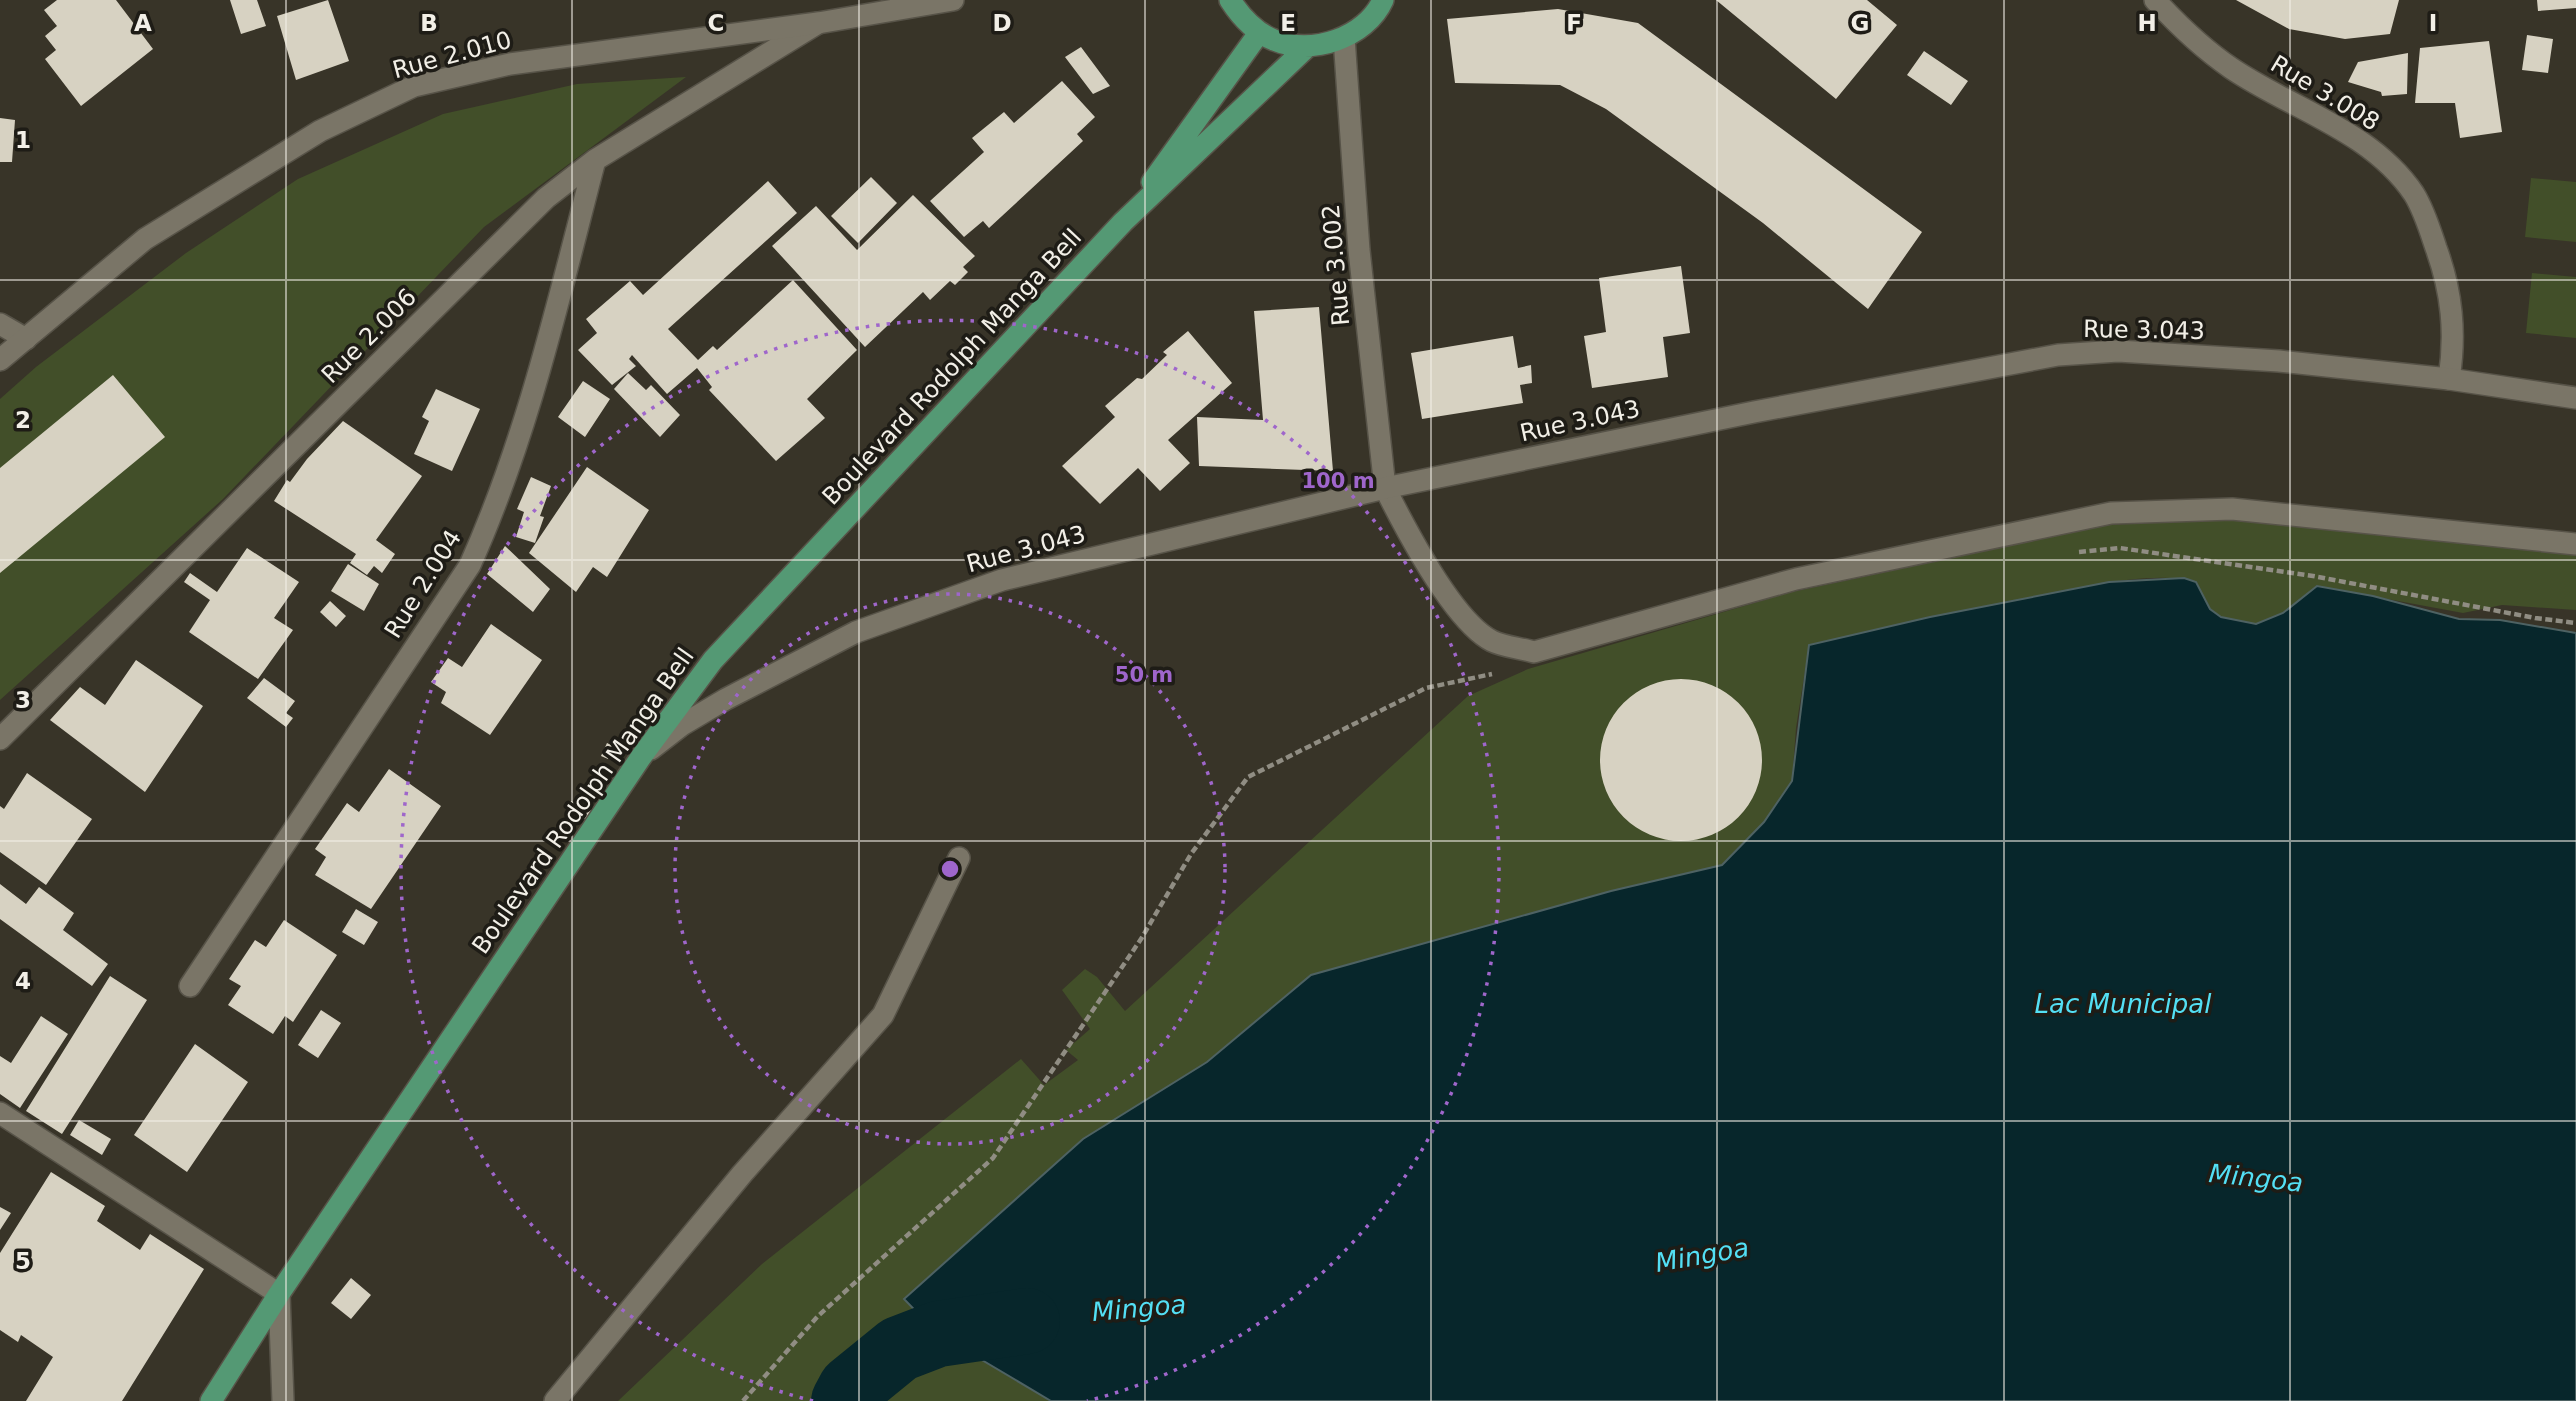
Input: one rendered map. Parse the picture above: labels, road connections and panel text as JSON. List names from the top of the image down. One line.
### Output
{"streets":{"main road":["Boulevard Rodolph Manga Bell"],"street":["Rue 2.010","Rue 3.008","Rue 3.002","Rue 3.043","Rue 2.006","Rue 2.004"]},"crossings":[["Rue 2.010","Rue 2.006"],["Rue 3.008","Rue 3.043"],["Rue 3.002","Rue 3.043"],["Rue 3.043","Boulevard Rodolph Manga Bell"],["Rue 2.006","Rue 2.004"]],"water":["Lac Municipal","Mingoa"],"grid":{"columns":["A","B","C","D","E","F","G","H","I"],"rows":["1","2","3","4","5"]},"rings":["100 m","50 m"]}
